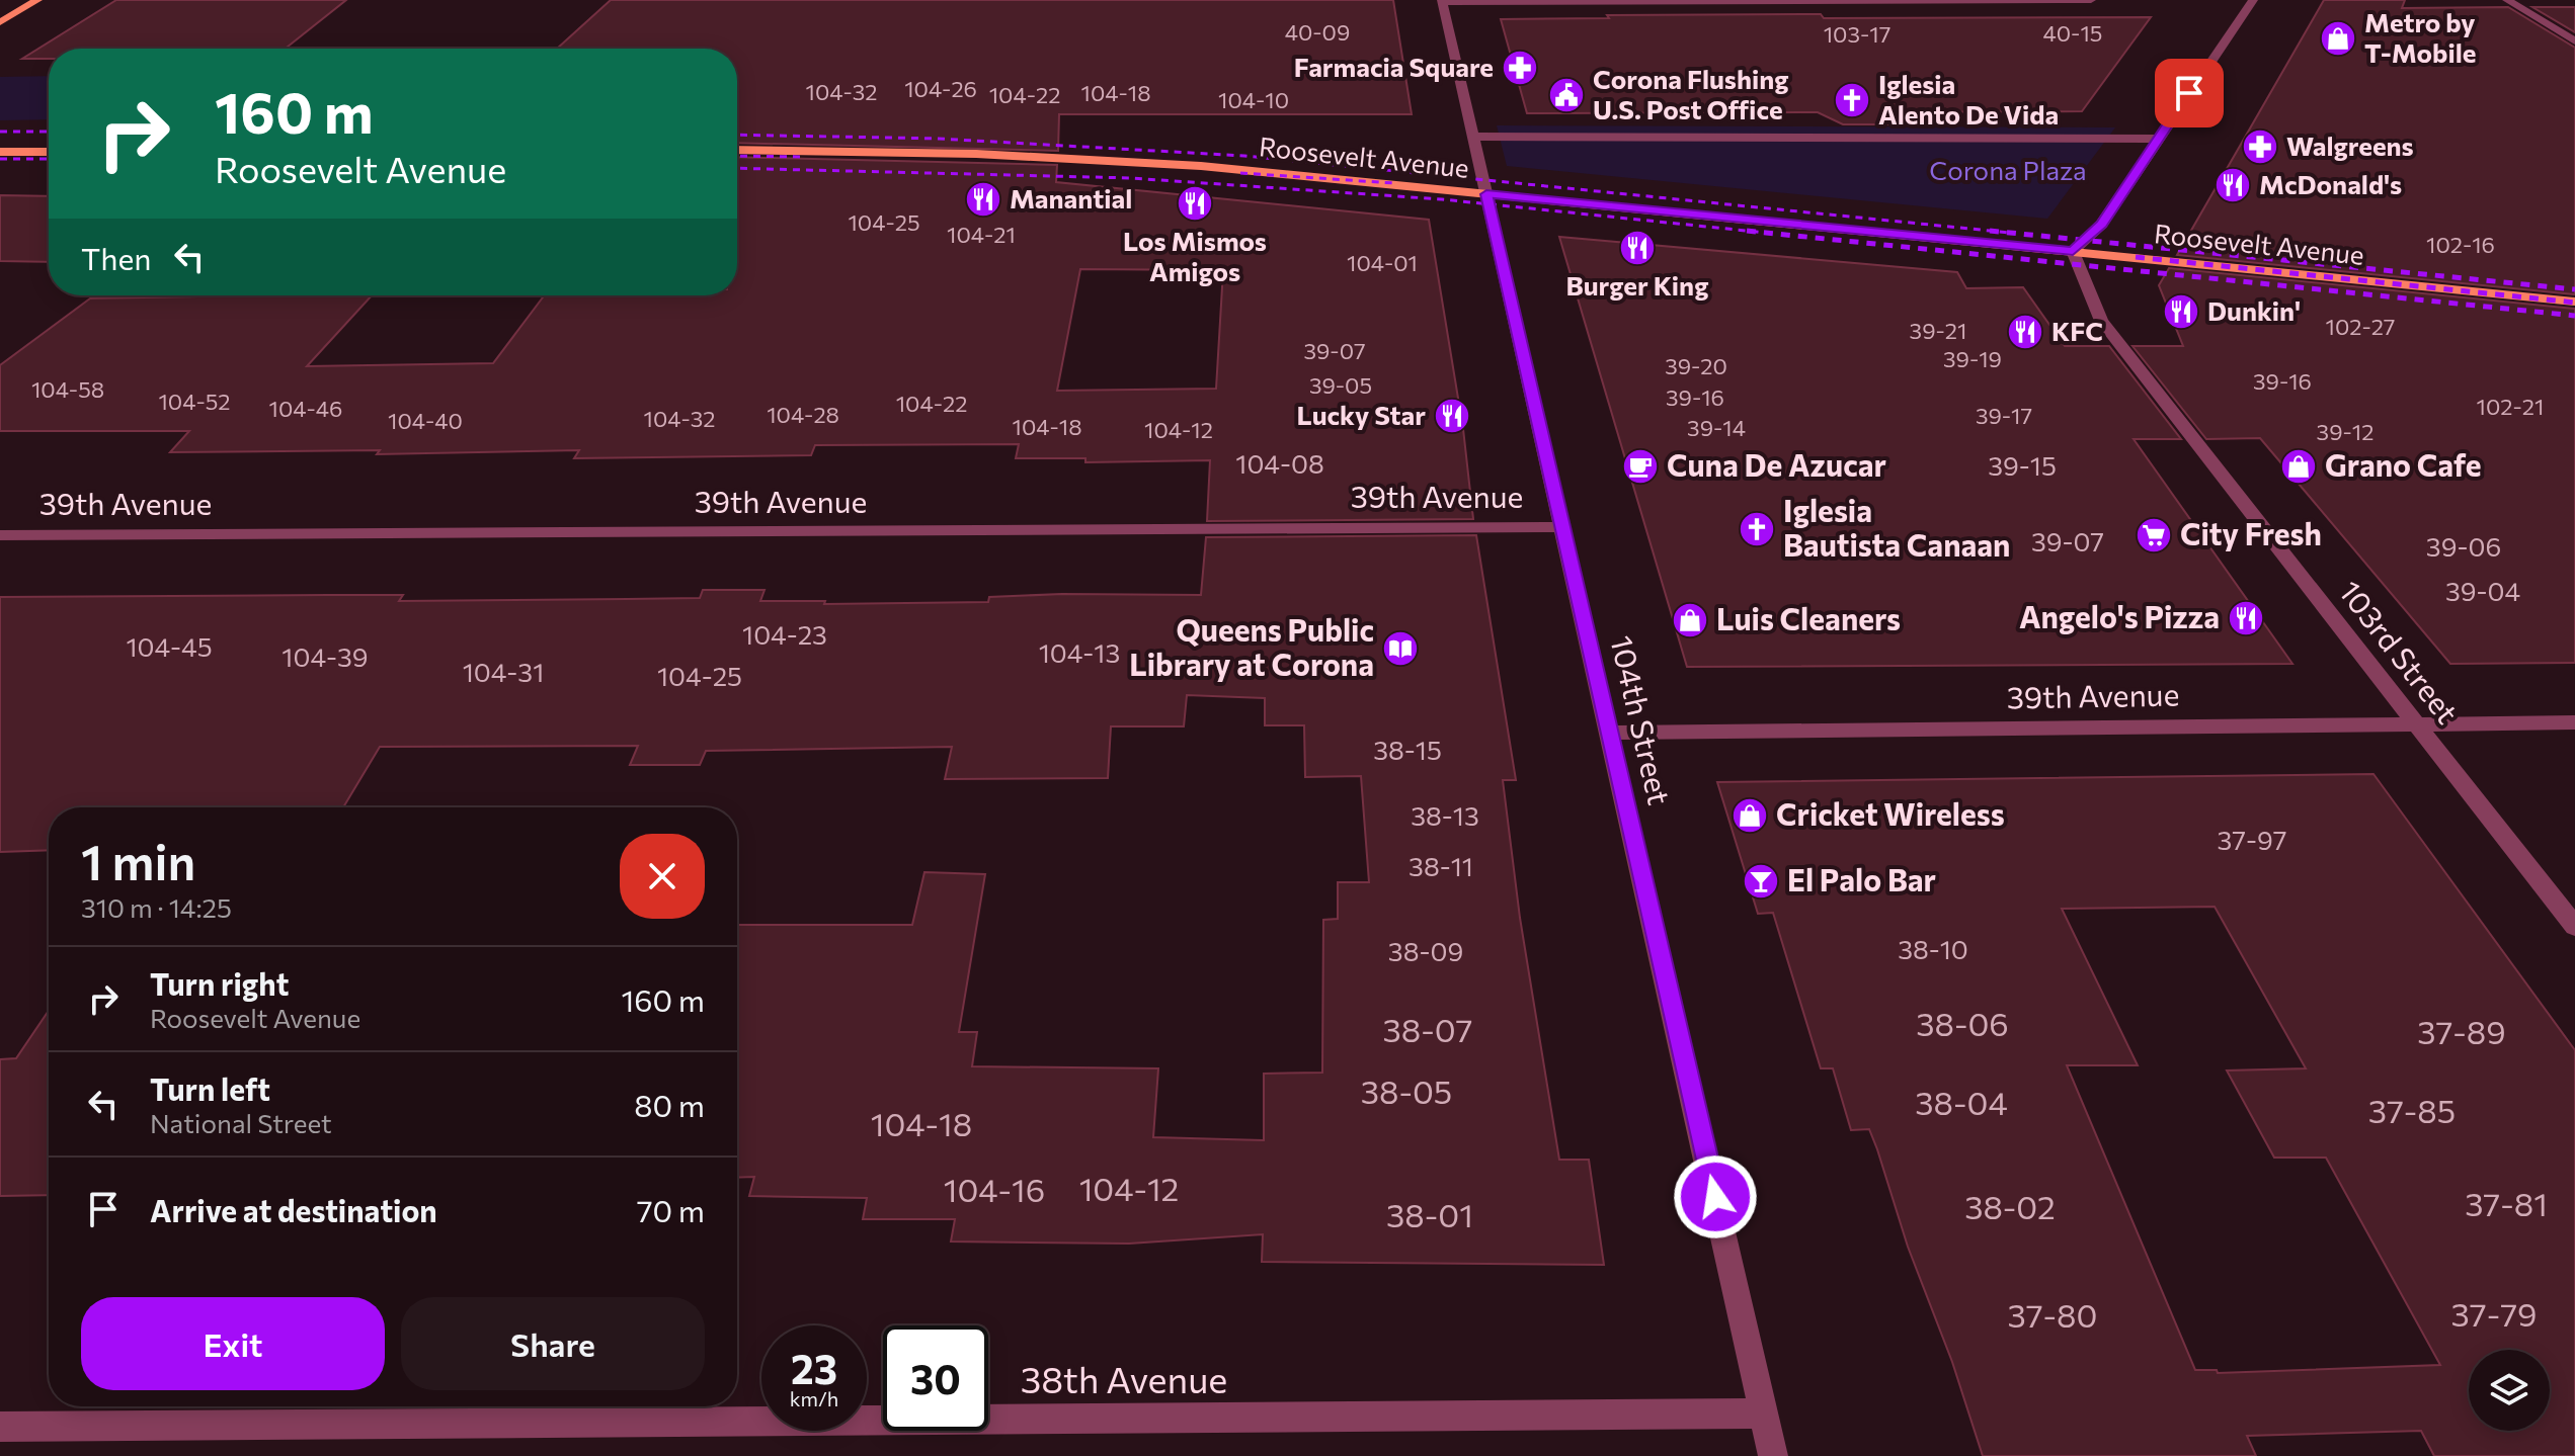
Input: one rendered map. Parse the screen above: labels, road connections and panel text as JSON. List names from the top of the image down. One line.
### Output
{"streets":{"main road":["Roosevelt Avenue"],"street":["39th Avenue","103rd Street","104th Street","38th Avenue"]},"crossings":[["Roosevelt Avenue","103rd Street"],["Roosevelt Avenue","104th Street"],["39th Avenue","103rd Street"],["39th Avenue","104th Street"],["104th Street","38th Avenue"]],"parks":["Corona Plaza"],"places":{"shop":["Metro by T-Mobile","Grano Cafe","Luis Cleaners","Cricket Wireless"],"pharmacy":["Farmacia Square","Walgreens"],"public building":["Corona Flushing U.S. Post Office"],"church":["Iglesia Alento De Vida","Iglesia Bautista Canaan"],"restaurant":["McDonald's","Manantial","Los Mismos Amigos","Burger King","Dunkin'","KFC","Lucky Star","Angelo's Pizza"],"cafe":["Cuna De Azucar"],"supermarket":["City Fresh"],"library":["Queens Public Library at Corona"],"bar":["El Palo Bar"]},"house_numbers":["40-09","40-15","103-17","104-26","104-32","104-18","104-22","104-10","104-25","104-21","102-16","104-01","102-27","39-21","39-07","39-19","39-20","39-16","39-05","104-58","39-16","104-52","104-22","102-21","104-46","104-28","39-17","104-32","104-40","104-18","39-14","104-12","39-12","104-08","39-15","39-07","39-06","39-04","104-23","104-45","104-13","104-39","104-31","104-25","38-15","38-13","37-97","38-11","38-10","38-09","38-06","38-07","37-89","38-05","38-04","37-85","104-18","104-12","104-16","37-81","38-02","38-01","37-79","37-80"],"page":{"turn":["160 m","Roosevelt Avenue"],"then":"Then","heading":["1 min","310 m · 14:25"],"list":[{"name":"Turn right","note":"Roosevelt Avenue","value":"160 m"},{"name":"Turn left","note":"National Street","value":"80 m"},{"name":"Arrive at destination","value":"70 m"}],"buttons":["Exit","Share"],"speed":"23 km/h","limit":"30"}}
